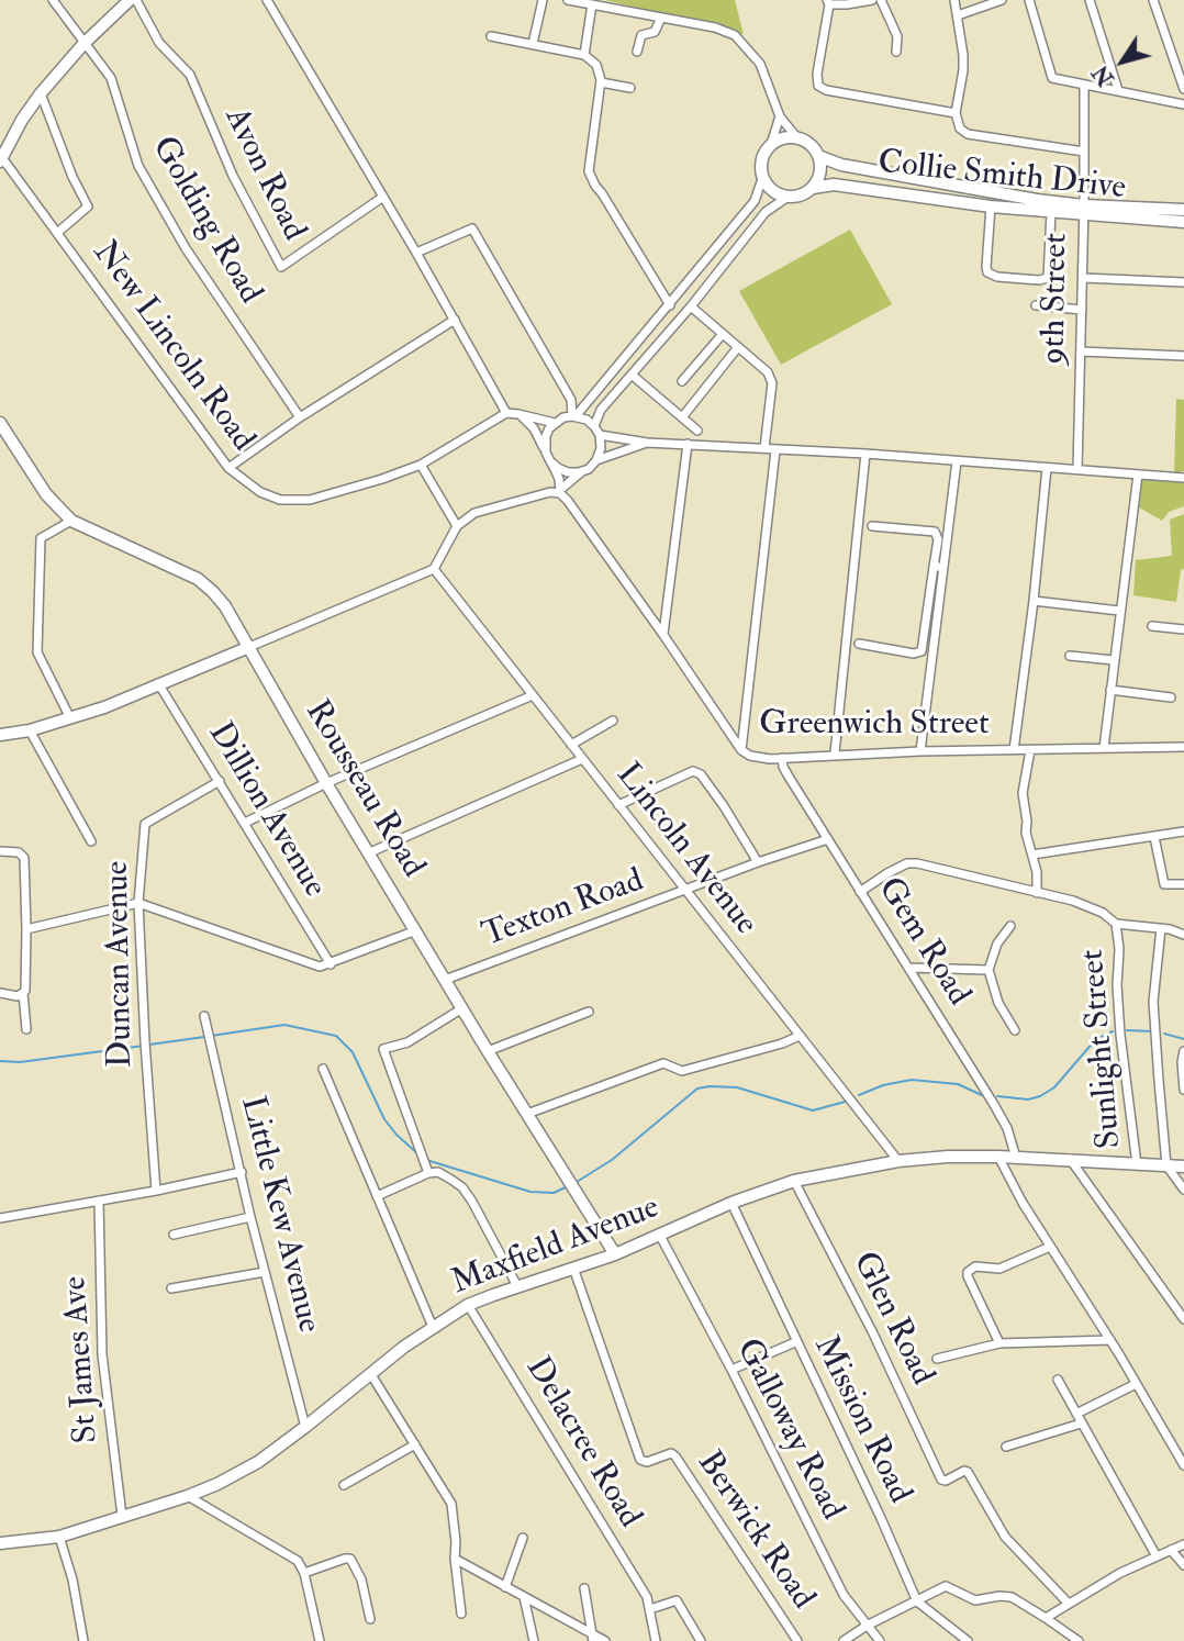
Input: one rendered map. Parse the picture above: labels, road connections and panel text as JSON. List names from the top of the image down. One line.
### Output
{"streets":{"street":["Avon Road","Collie Smith Drive","Golding Road","9th Street","New Lincoln Road","Greenwich Street","Rousseau Road","Dillion Avenue","Lincoln Avenue","Texton Road","Gem Road","Duncan Avenue","Sunlight Street","Little Kew Avenue","Maxfield Avenue","Glen Road","St James Ave","Mission Road","Galloway Road","Delacree Road","Berwick Road"]},"crossings":[["Collie Smith Drive","9th Street"],["Greenwich Street","Gem Road"],["Rousseau Road","Texton Road"],["Rousseau Road","Maxfield Avenue"],["Dillion Avenue","Duncan Avenue"],["Lincoln Avenue","Texton Road"],["Lincoln Avenue","Maxfield Avenue"],["Texton Road","Gem Road"],["Gem Road","Sunlight Street"],["Gem Road","Maxfield Avenue"],["Sunlight Street","Maxfield Avenue"],["Little Kew Avenue","Maxfield Avenue"],["Maxfield Avenue","Glen Road"],["Maxfield Avenue","St James Ave"],["Maxfield Avenue","Mission Road"],["Maxfield Avenue","Galloway Road"],["Maxfield Avenue","Delacree Road"],["Maxfield Avenue","Berwick Road"]],"north":"bottom left"}
